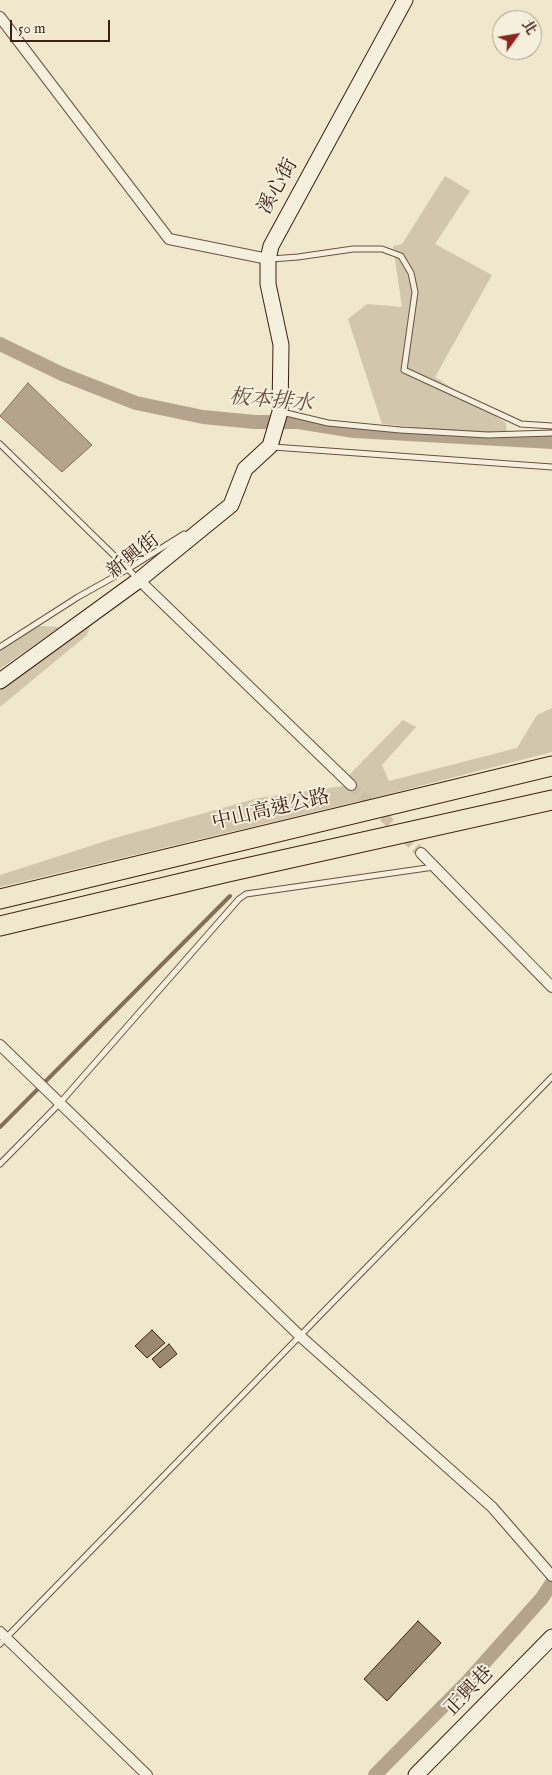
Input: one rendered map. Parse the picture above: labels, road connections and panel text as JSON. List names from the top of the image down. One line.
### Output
{"streets":{"highway":["中山高速公路"],"street":["溪心街","新興街","正興巷"]},"crossings":[["溪心街","新興街"]],"water":["板本排水"],"scale_bar":"50 m","north":"top right"}
